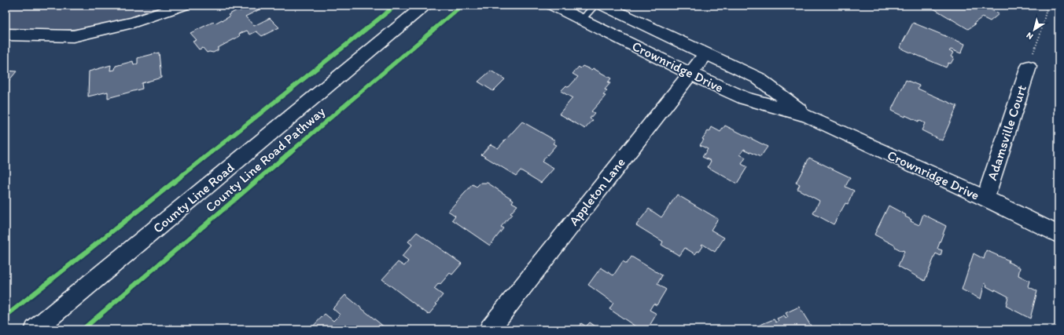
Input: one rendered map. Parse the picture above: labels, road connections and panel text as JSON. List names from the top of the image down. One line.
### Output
{"streets":{"street":["Crownridge Drive","Adamsville Court","Appleton Lane","County Line Road"],"cycle path":["County Line Road Pathway"]},"crossings":[["Crownridge Drive","Adamsville Court"],["Crownridge Drive","Appleton Lane"]],"north":"bottom left"}
